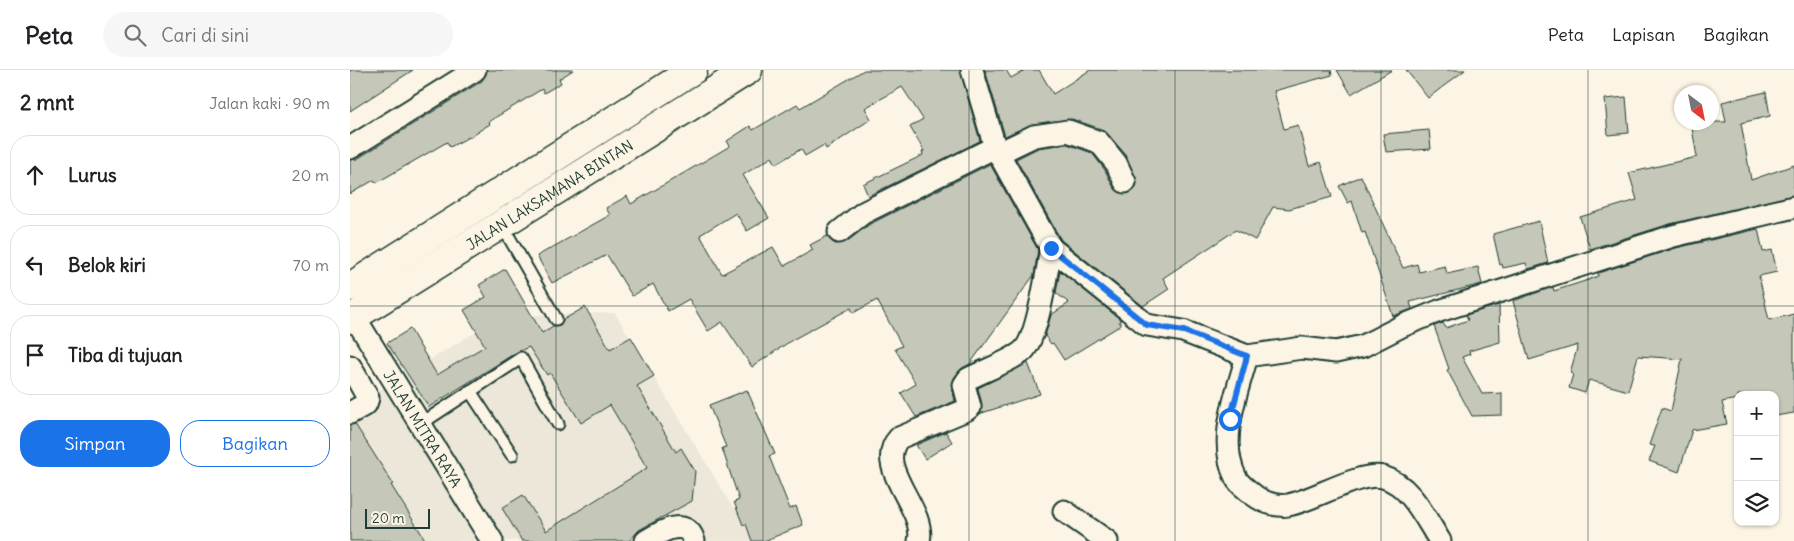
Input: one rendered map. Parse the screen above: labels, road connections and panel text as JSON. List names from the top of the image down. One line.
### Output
{"streets":{"main road":["JALAN LAKSAMANA BINTAN"],"street":["JALAN MITRA RAYA"]},"crossings":[["JALAN LAKSAMANA BINTAN","JALAN MITRA RAYA"]],"scale_bar":"20 m","north":"bottom right","page":{"header":"Peta","search":"Cari di sini","nav":["Peta","Lapisan","Bagikan"],"heading":["2 mnt","Jalan kaki · 90 m"],"list":[["Lurus","20 m"],["Belok kiri","70 m"],"Tiba di tujuan"],"map_buttons":["+","−"],"buttons":["Simpan","Bagikan"],"scale":"20 m"}}
